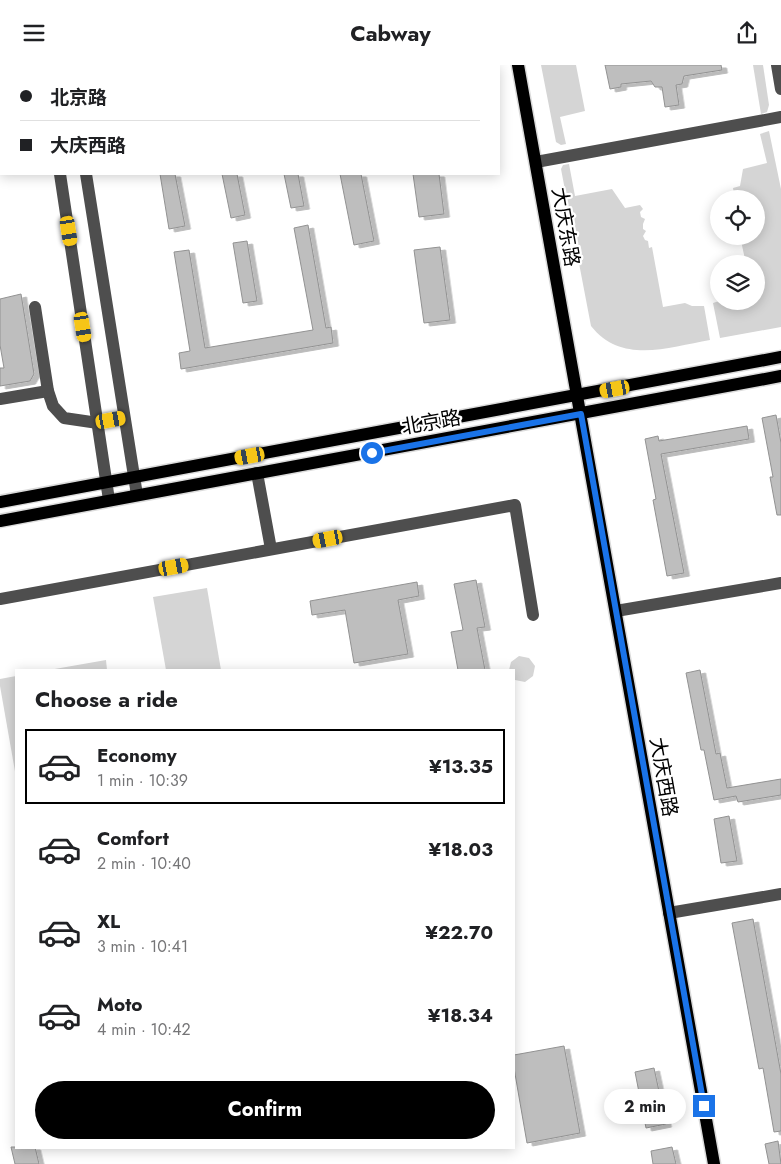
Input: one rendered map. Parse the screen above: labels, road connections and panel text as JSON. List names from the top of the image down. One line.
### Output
{"streets":{"main road":["大庆东路","北京路","大庆西路"]},"crossings":[["大庆东路","北京路"],["大庆东路","大庆西路"],["北京路","大庆西路"]],"page":{"header":"Cabway","banner":["北京路","大庆西路"],"heading":"Choose a ride","list":[{"name":"Economy","note":"1 min · 10:39","value":"¥13.35"},{"name":"Comfort","note":"2 min · 10:40","value":"¥18.03"},{"name":"XL","note":"3 min · 10:41","value":"¥22.70"},{"name":"Moto","note":"4 min · 10:42","value":"¥18.34"}],"buttons":"Confirm","bubble":"2 min"}}
